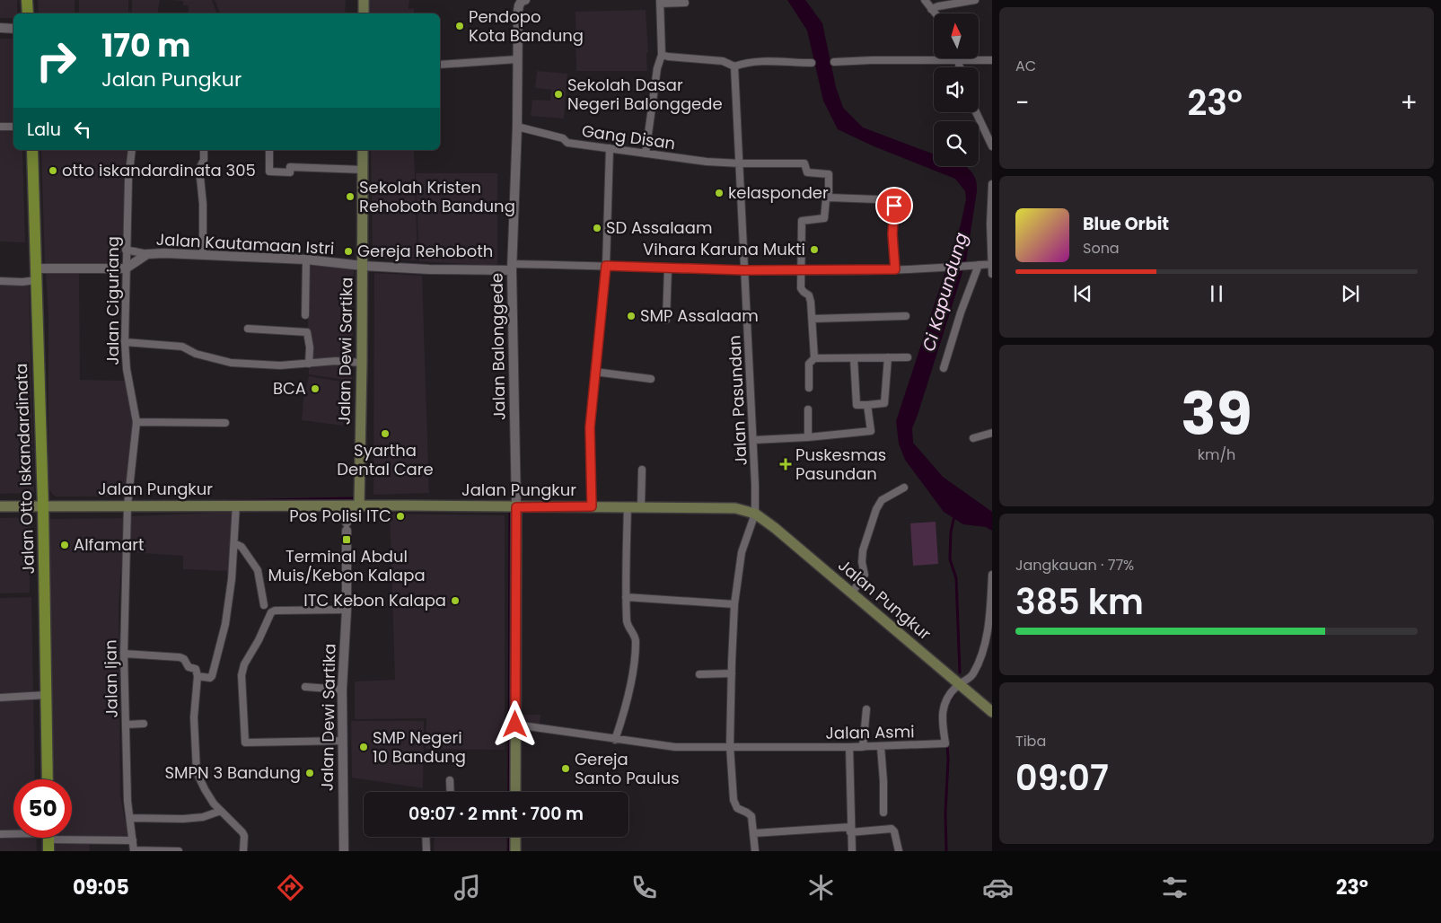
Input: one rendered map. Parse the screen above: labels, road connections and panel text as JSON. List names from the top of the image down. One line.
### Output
{"streets":{"main road":["Jalan Dewi Sartika","Jalan Otto Iskandardinata","Jalan Pungkur"],"street":["Gang Disan","Jalan Kautamaan Istri","Jalan Ciguriang","Jalan Balonggede","Jalan Pasundan","Jalan Ijan","Jalan Asmi"]},"crossings":[["Gang Disan","Jalan Balonggede"],["Gang Disan","Jalan Pasundan"],["Jalan Kautamaan Istri","Jalan Ciguriang"],["Jalan Kautamaan Istri","Jalan Balonggede"],["Jalan Kautamaan Istri","Jalan Dewi Sartika"],["Jalan Ciguriang","Jalan Pungkur"],["Jalan Ciguriang","Jalan Ijan"],["Jalan Balonggede","Jalan Pungkur"],["Jalan Dewi Sartika","Jalan Pungkur"],["Jalan Pasundan","Jalan Pungkur"],["Jalan Pasundan","Jalan Asmi"],["Jalan Otto Iskandardinata","Jalan Pungkur"],["Jalan Pungkur","Jalan Ijan"],["Jalan Pungkur","Jalan Asmi"]],"water":["Ci Kapundung"],"places":{"other":["Pendopo Kota Bandung","Sekolah Dasar Negeri Balonggede","otto iskandardinata 305","kelasponder","Sekolah Kristen Rehoboth Bandung","SD Assalaam","Vihara Karuna Mukti","Gereja Rehoboth","SMP Assalaam","BCA","Syartha Dental Care","Pos Polisi ITC","Alfamart","ITC Kebon Kalapa","SMP Negeri 10 Bandung","Gereja Santo Paulus","SMPN 3 Bandung"],"health":["Puskesmas Pasundan"],"transit":["Terminal Abdul Muis/Kebon Kalapa"]},"north":"top","page":{"tile":["AC",["39","km/h"],["Jangkauan · 77%","385 km"],["Tiba","09:07"]],"turn":["170 m","Jalan Pungkur"],"heat":["−","23°","+"],"then":"Lalu","song":["Blue Orbit","Sona"],"limit":"50","trip":"09:07 · 2 mnt · 700 m","tabs":["09:05","23°"]}}
